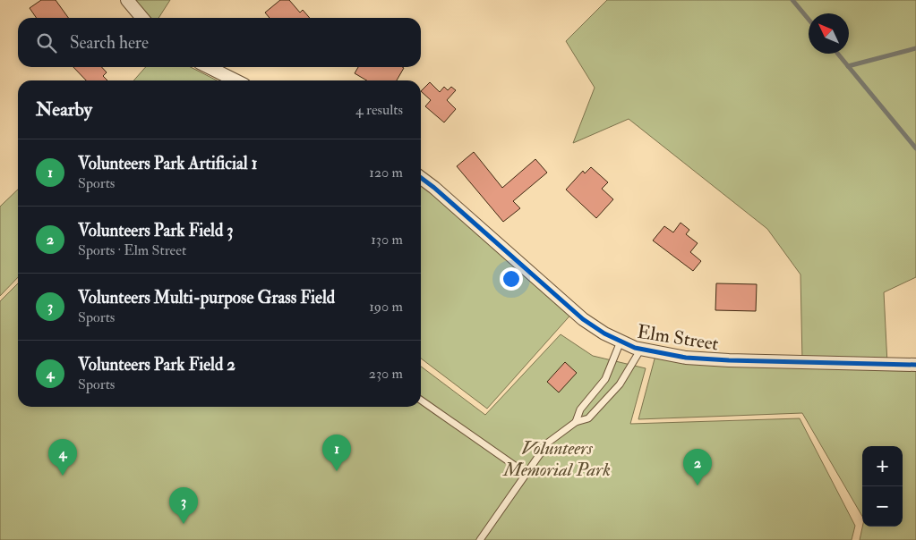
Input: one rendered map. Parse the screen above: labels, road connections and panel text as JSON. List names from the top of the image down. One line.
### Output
{"streets":{"street":["Elm Street"]},"parks":["Volunteers Memorial Park"],"north":"top left","page":{"search":"Search here","heading":["Nearby","4 results"],"list":[{"mark":"1","name":"Volunteers Park Artificial 1","note":"Sports","value":"120 m"},{"mark":"2","name":"Volunteers Park Field 3","note":"Sports · Elm Street","value":"130 m"},{"mark":"3","name":"Volunteers Multi-purpose Grass Field","note":"Sports","value":"190 m"},{"mark":"4","name":"Volunteers Park Field 2","note":"Sports","value":"230 m"}],"pins":["1","4","2","3"],"map_buttons":["+","−"]}}
